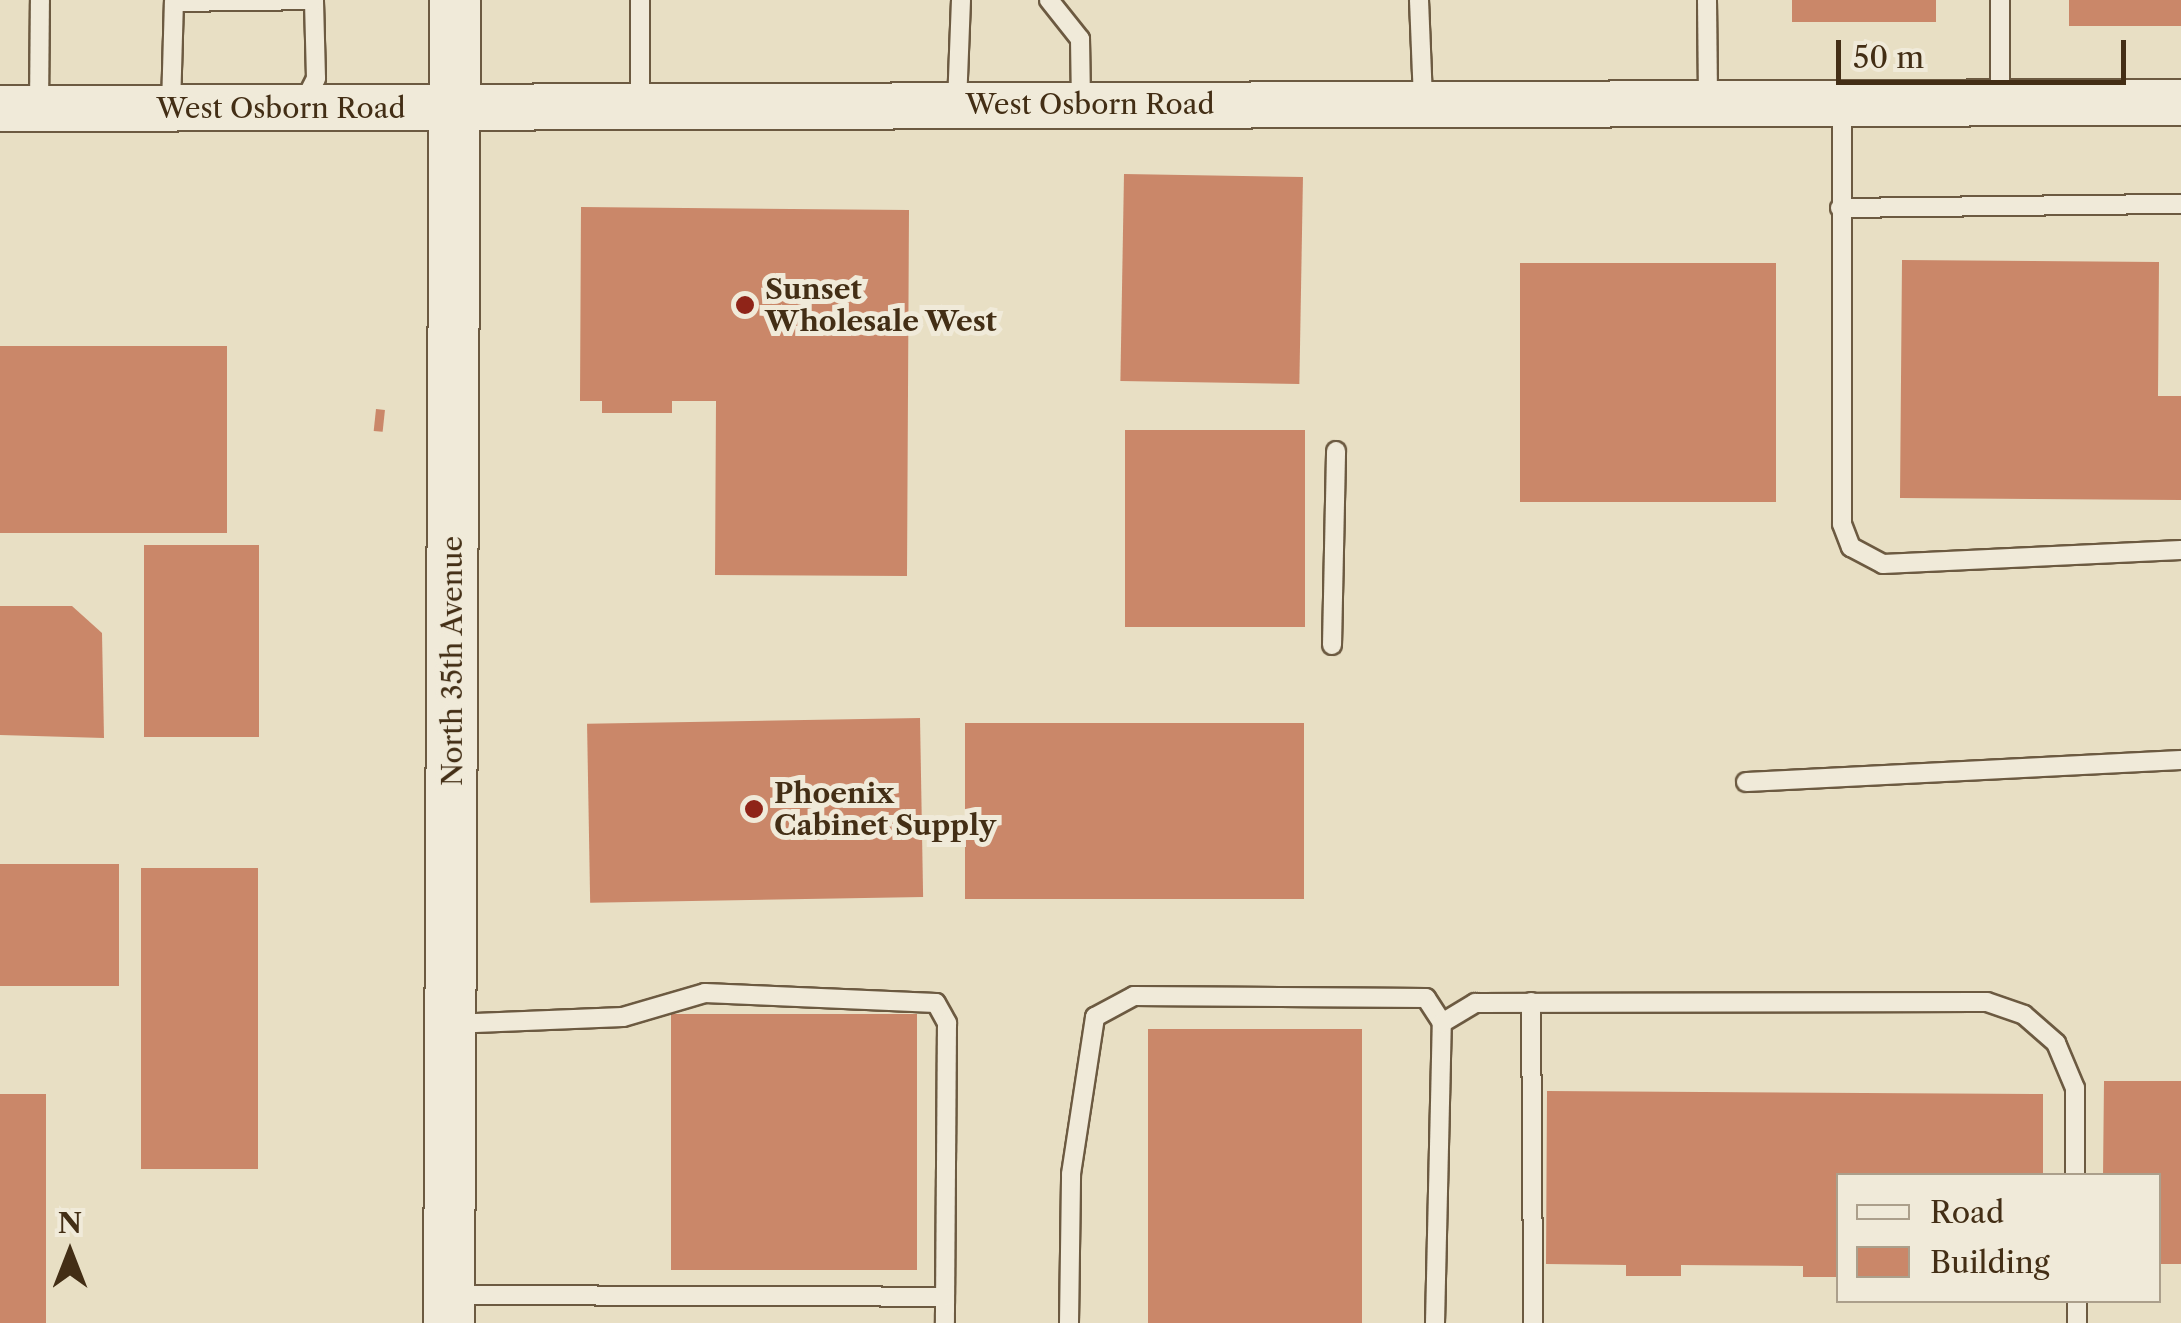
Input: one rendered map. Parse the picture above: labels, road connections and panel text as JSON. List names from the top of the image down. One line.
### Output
{"streets":{"main road":["North 35th Avenue"],"street":["West Osborn Road"]},"crossings":[["West Osborn Road","North 35th Avenue"]],"places":["Sunset Wholesale West","Phoenix Cabinet Supply"],"legend":["Road","Building"],"scale_bar":"50 m","north":"top"}
